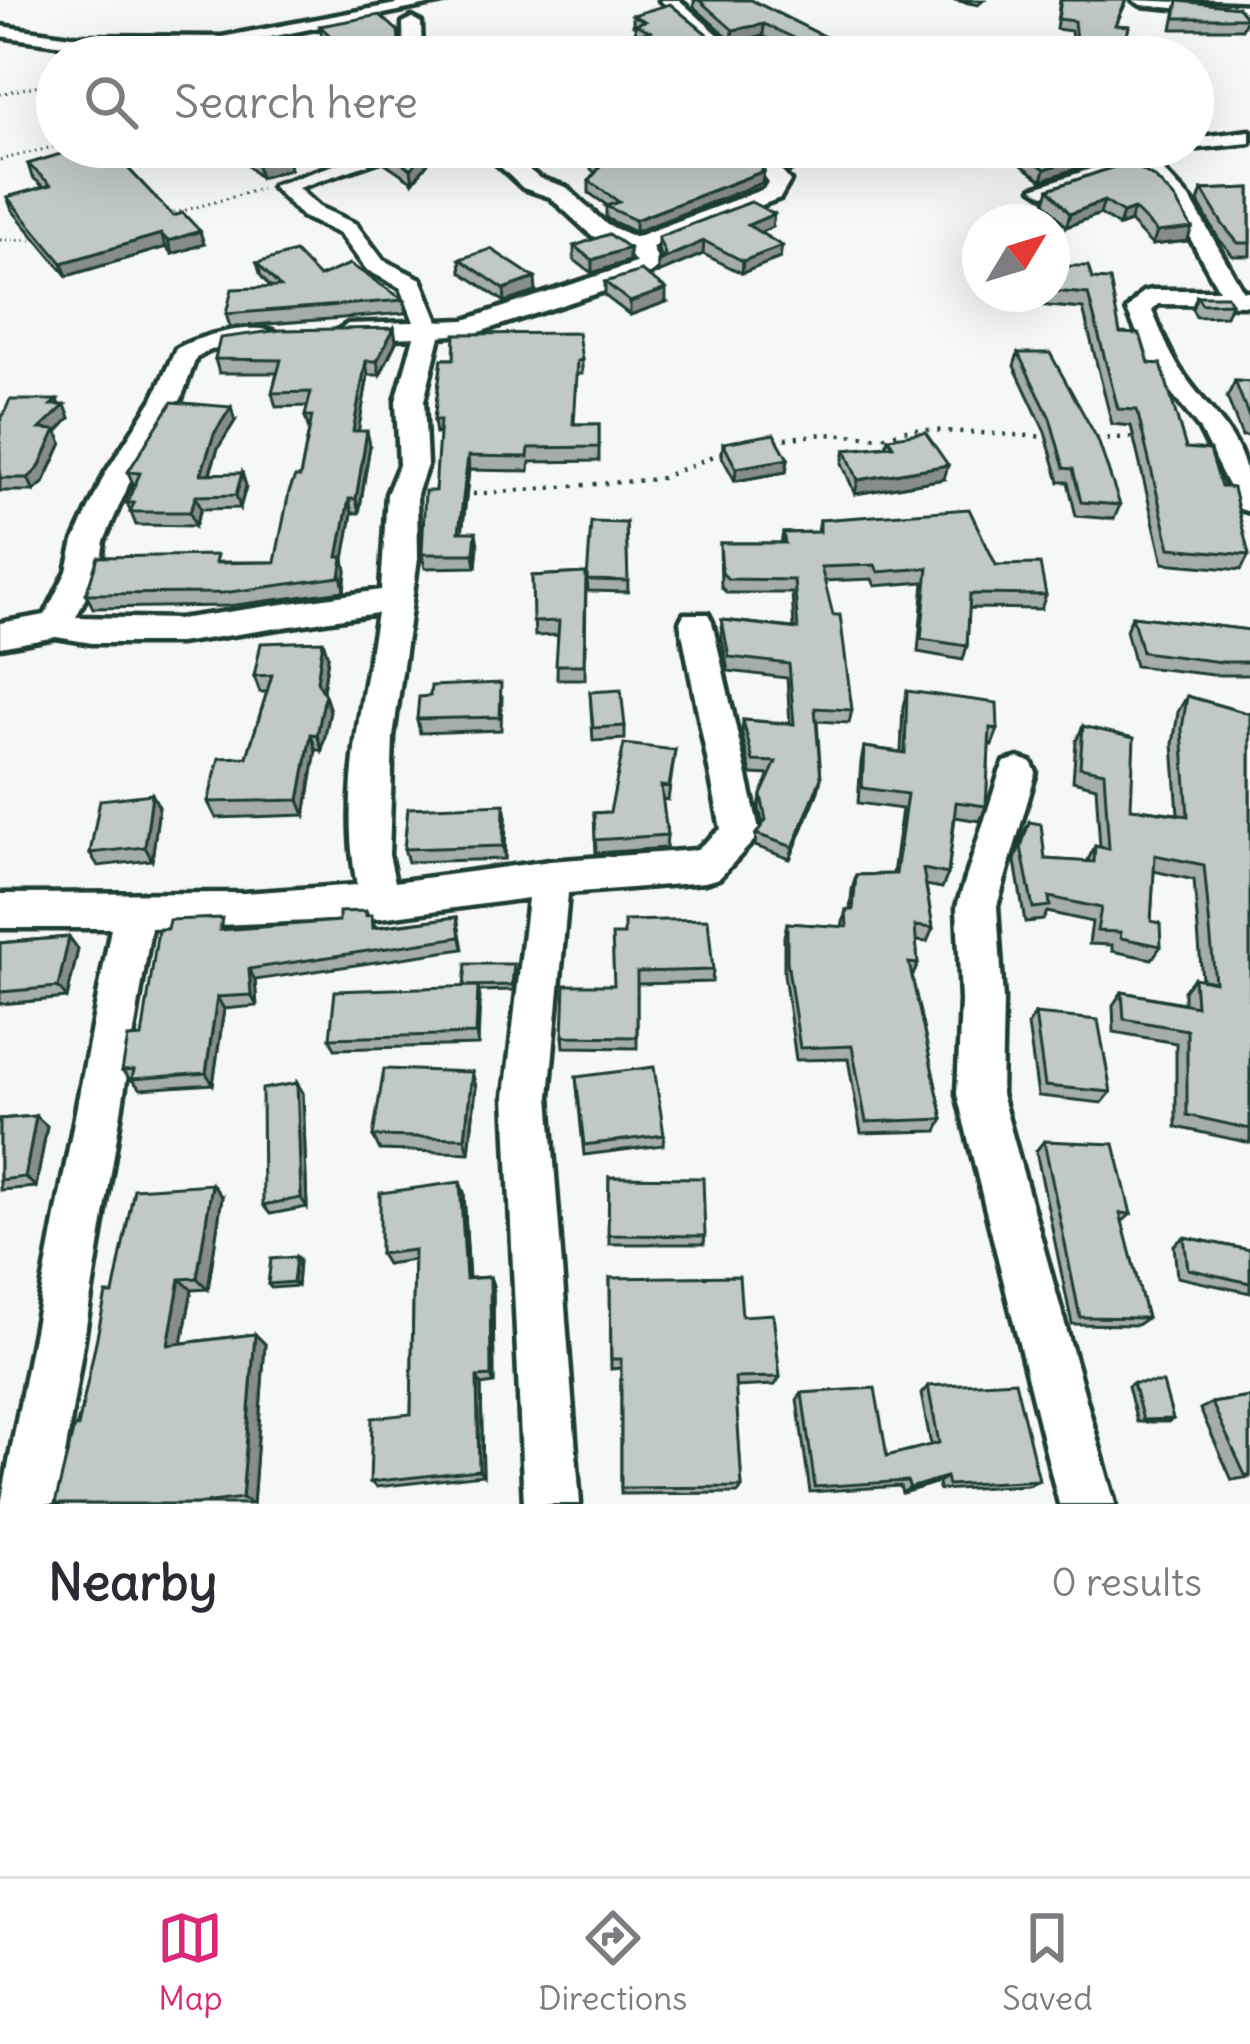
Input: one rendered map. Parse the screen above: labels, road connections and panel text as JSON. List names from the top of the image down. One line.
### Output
{"north":"top right","page":{"search":"Search here","heading":["Nearby","0 results"],"nav":["Map","Directions","Saved"]}}
